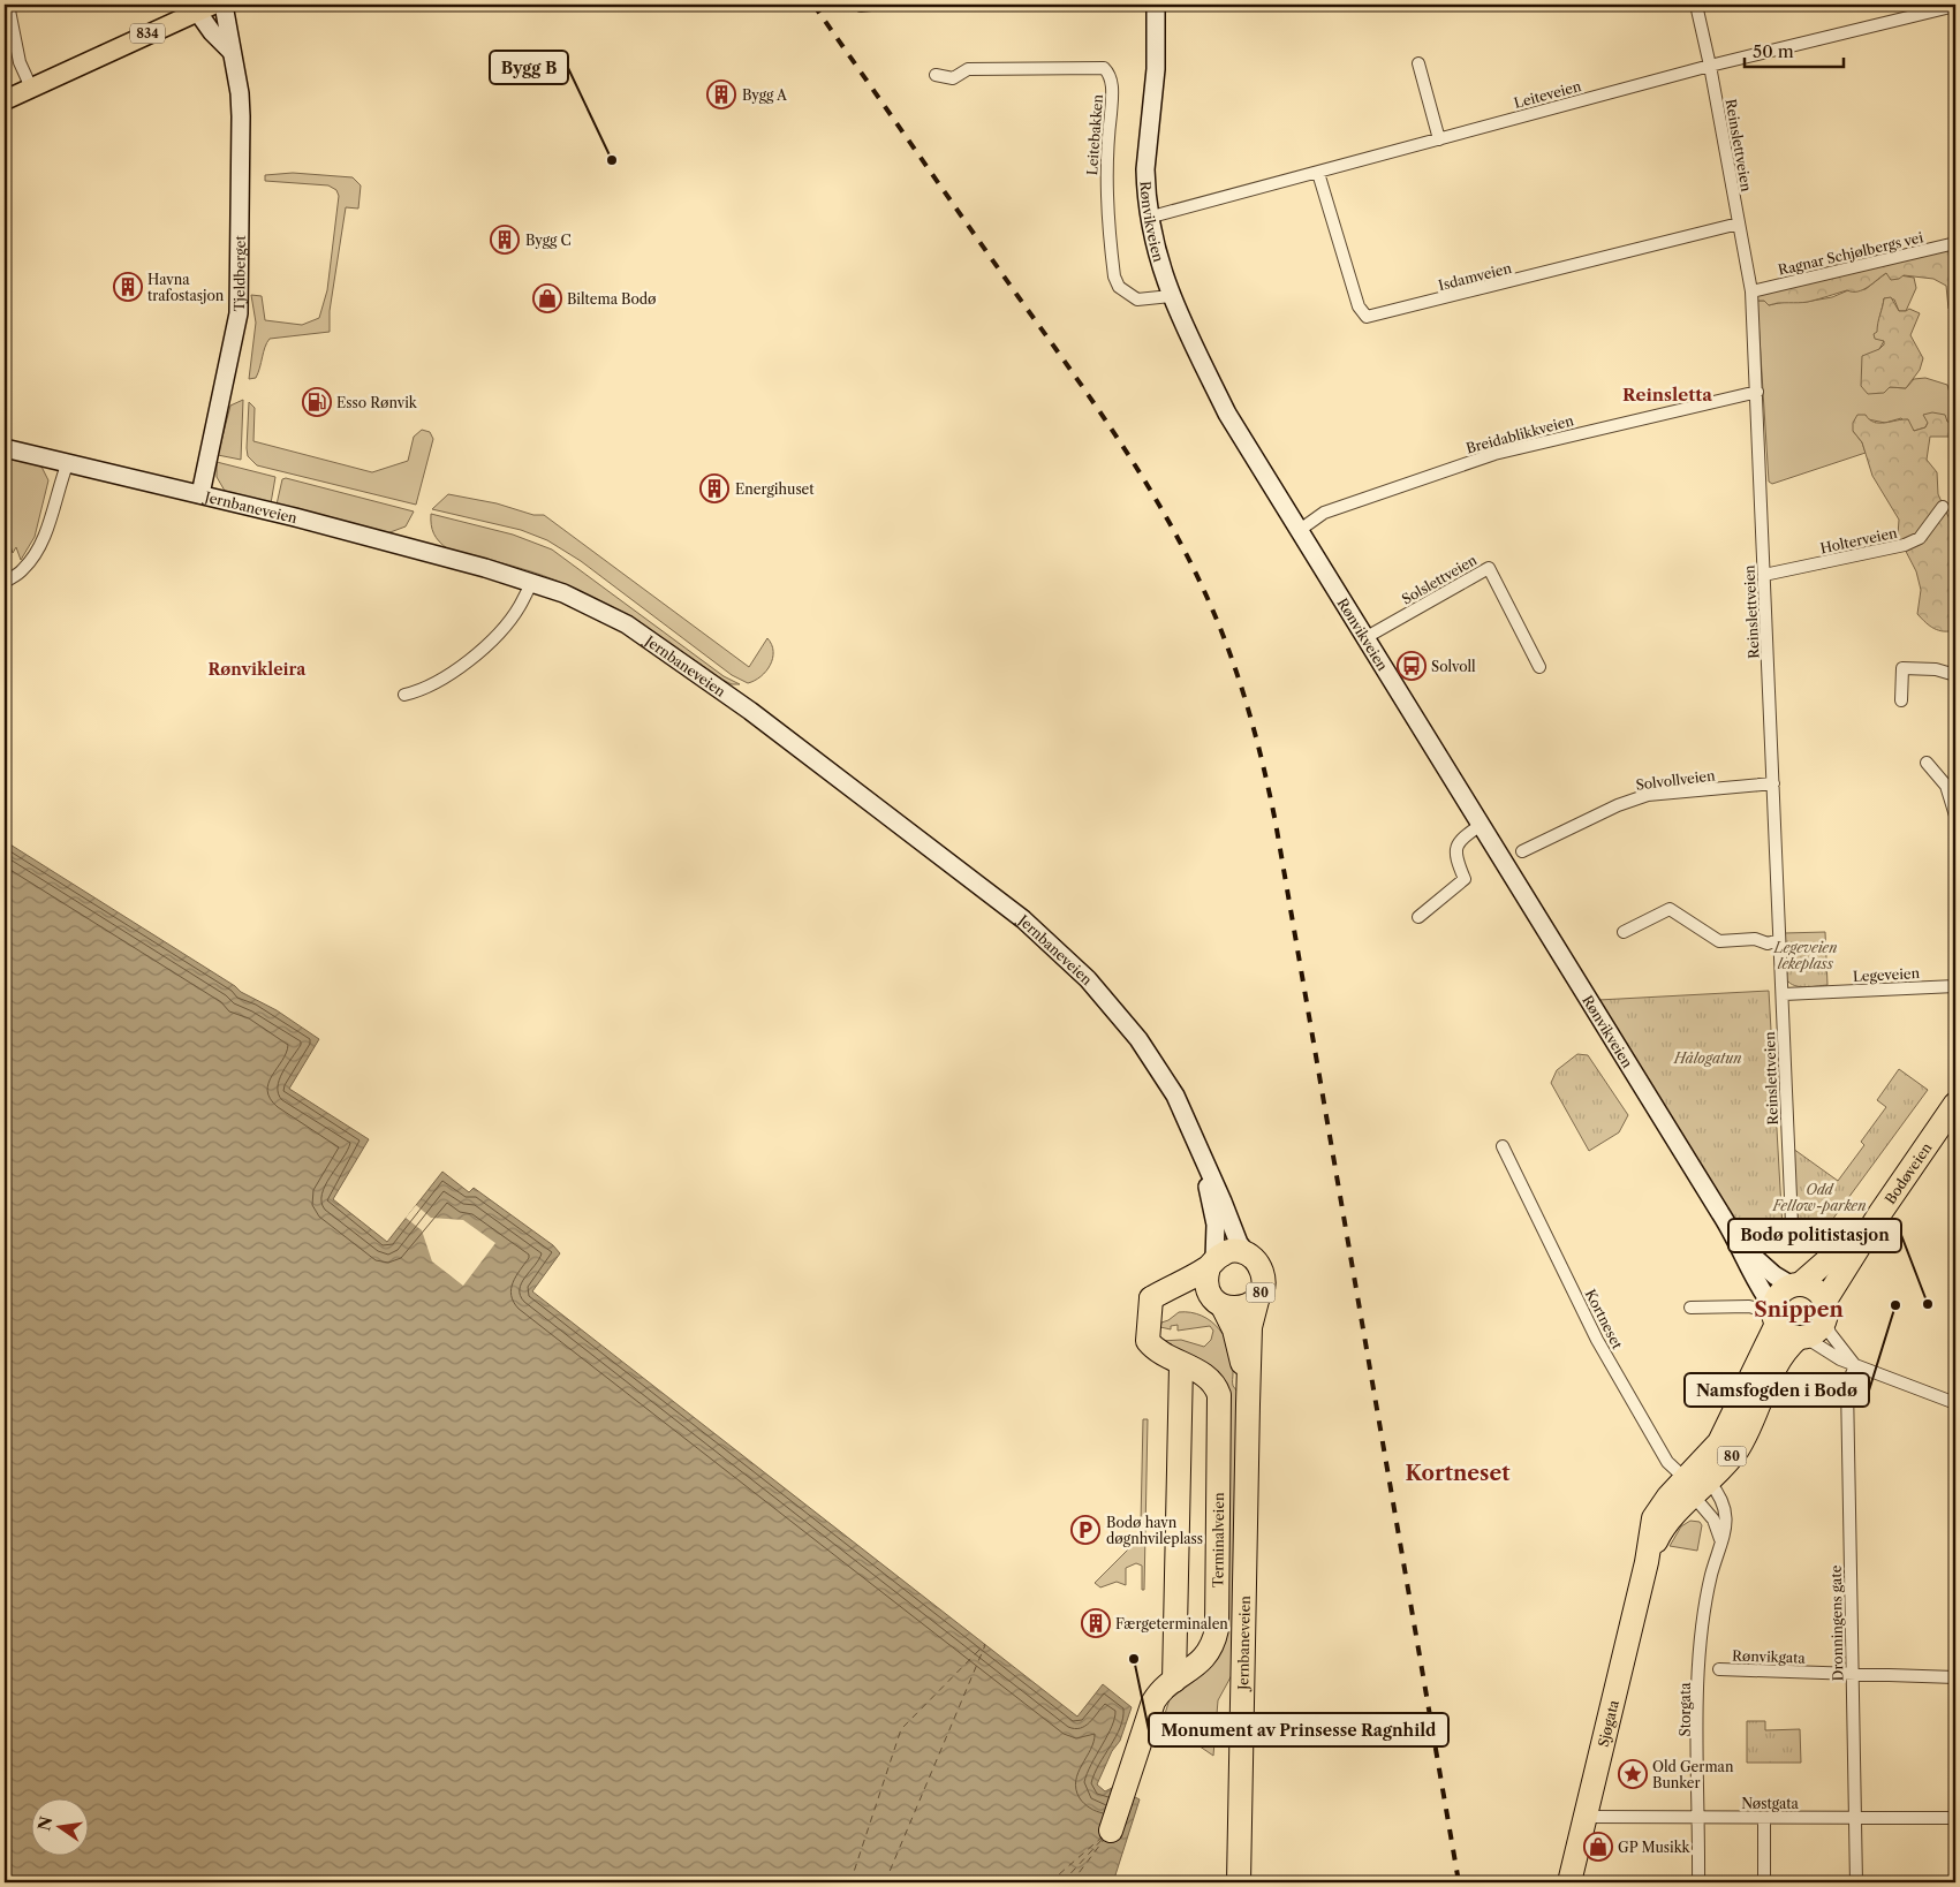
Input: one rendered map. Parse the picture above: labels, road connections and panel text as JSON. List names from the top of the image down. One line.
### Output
{"streets":{"highway":["Jernbaneveien","Bodøveien","80","Terminalveien","Sjøgata"],"main road":["834"],"street":["Leiteveien","Leitebakken","Reinslettveien","Rønvikveien","Ragnar Schjølbergs vei","Tjeldberget","Isdamveien","Breidablikkveien","Holterveien","Solslettveien","Solvollveien","Legeveien","Kortneset","Dronningens gate","Rønvikgata","Storgata","Nøstgata"]},"crossings":[["Leiteveien","Reinslettveien"],["Leiteveien","Rønvikveien"],["Leiteveien","Isdamveien"],["Leitebakken","Rønvikveien"],["Reinslettveien","Ragnar Schjølbergs vei"],["Reinslettveien","Isdamveien"],["Reinslettveien","Breidablikkveien"],["Reinslettveien","Holterveien"],["Reinslettveien","Solvollveien"],["Reinslettveien","Legeveien"],["Rønvikveien","Breidablikkveien"],["Rønvikveien","Solslettveien"],["Rønvikveien","Bodøveien"],["Rønvikveien","80"],["Rønvikveien","Sjøgata"],["Tjeldberget","Jernbaneveien"],["Jernbaneveien","80"],["Bodøveien","80"],["Bodøveien","Sjøgata"],["80","Terminalveien"],["80","Sjøgata"],["Kortneset","Storgata"],["Kortneset","Sjøgata"],["Dronningens gate","Rønvikgata"],["Dronningens gate","Nøstgata"],["Storgata","Sjøgata"],["Storgata","Nøstgata"],["Sjøgata","Nøstgata"]],"districts":["Reinsletta","Rønvikleira","Snippen","Kortneset"],"parks":["Legeveien lekeplass","Hålogatun","Odd Fellow-parken"],"places":{"building":["Bygg A","Bygg C","Havna trafostasjon","Energihuset","Færgeterminalen"],"other":["Bygg B","Bodø politistasjon","Namsfogden i Bodø","Monument av Prinsesse Ragnhild"],"shop":["Biltema Bodø","GP Musikk"],"fuel station":["Esso Rønvik"],"bus stop":["Solvoll"],"parking":["Bodø havn døgnhvileplass"],"place":["Old German Bunker"]},"scale_bar":"50 m","north":"left"}
